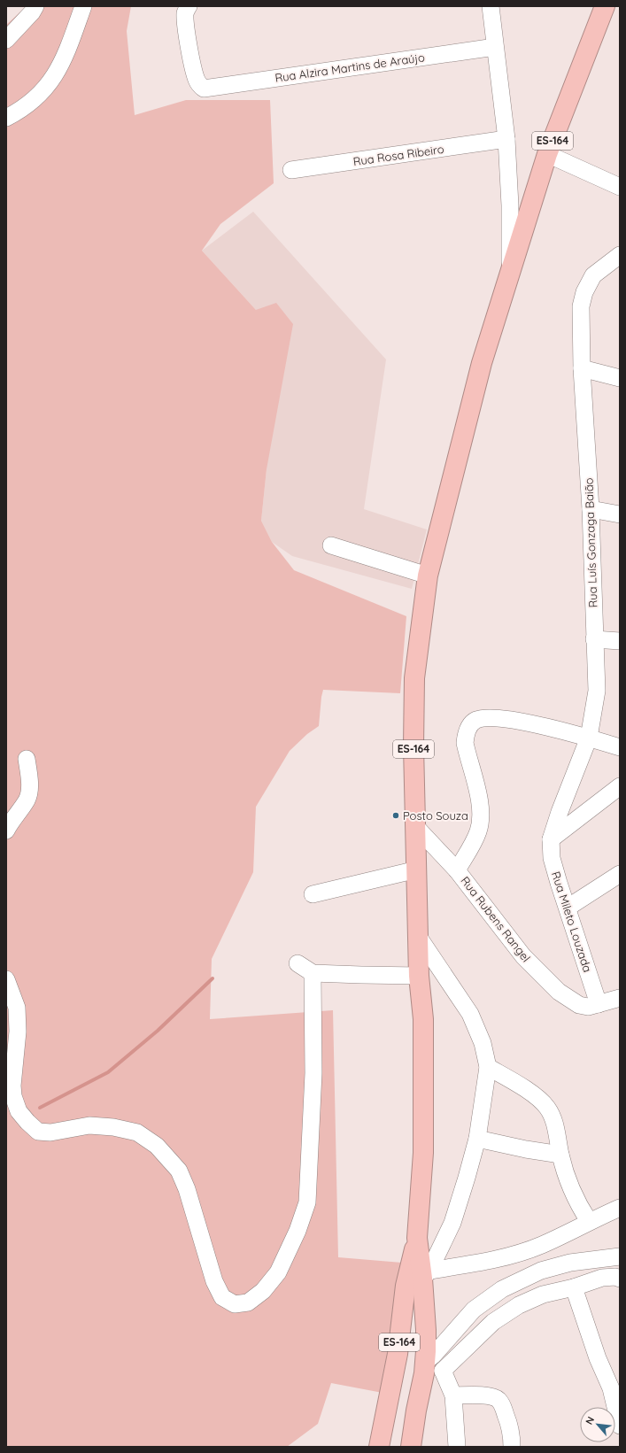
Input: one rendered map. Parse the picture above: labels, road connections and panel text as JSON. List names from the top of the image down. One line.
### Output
{"streets":{"highway":["ES-164"],"street":["Rua Alzira Martins de Araújo","Rua Rosa Ribeiro","Rua Luís Gonzaga Baião","Rua Rubens Rangel","Rua Mileto Louzada"]},"crossings":[["ES-164","Rua Rubens Rangel"],["Rua Luís Gonzaga Baião","Rua Mileto Louzada"],["Rua Rubens Rangel","Rua Mileto Louzada"]],"places":["Posto Souza"],"north":"top left"}
